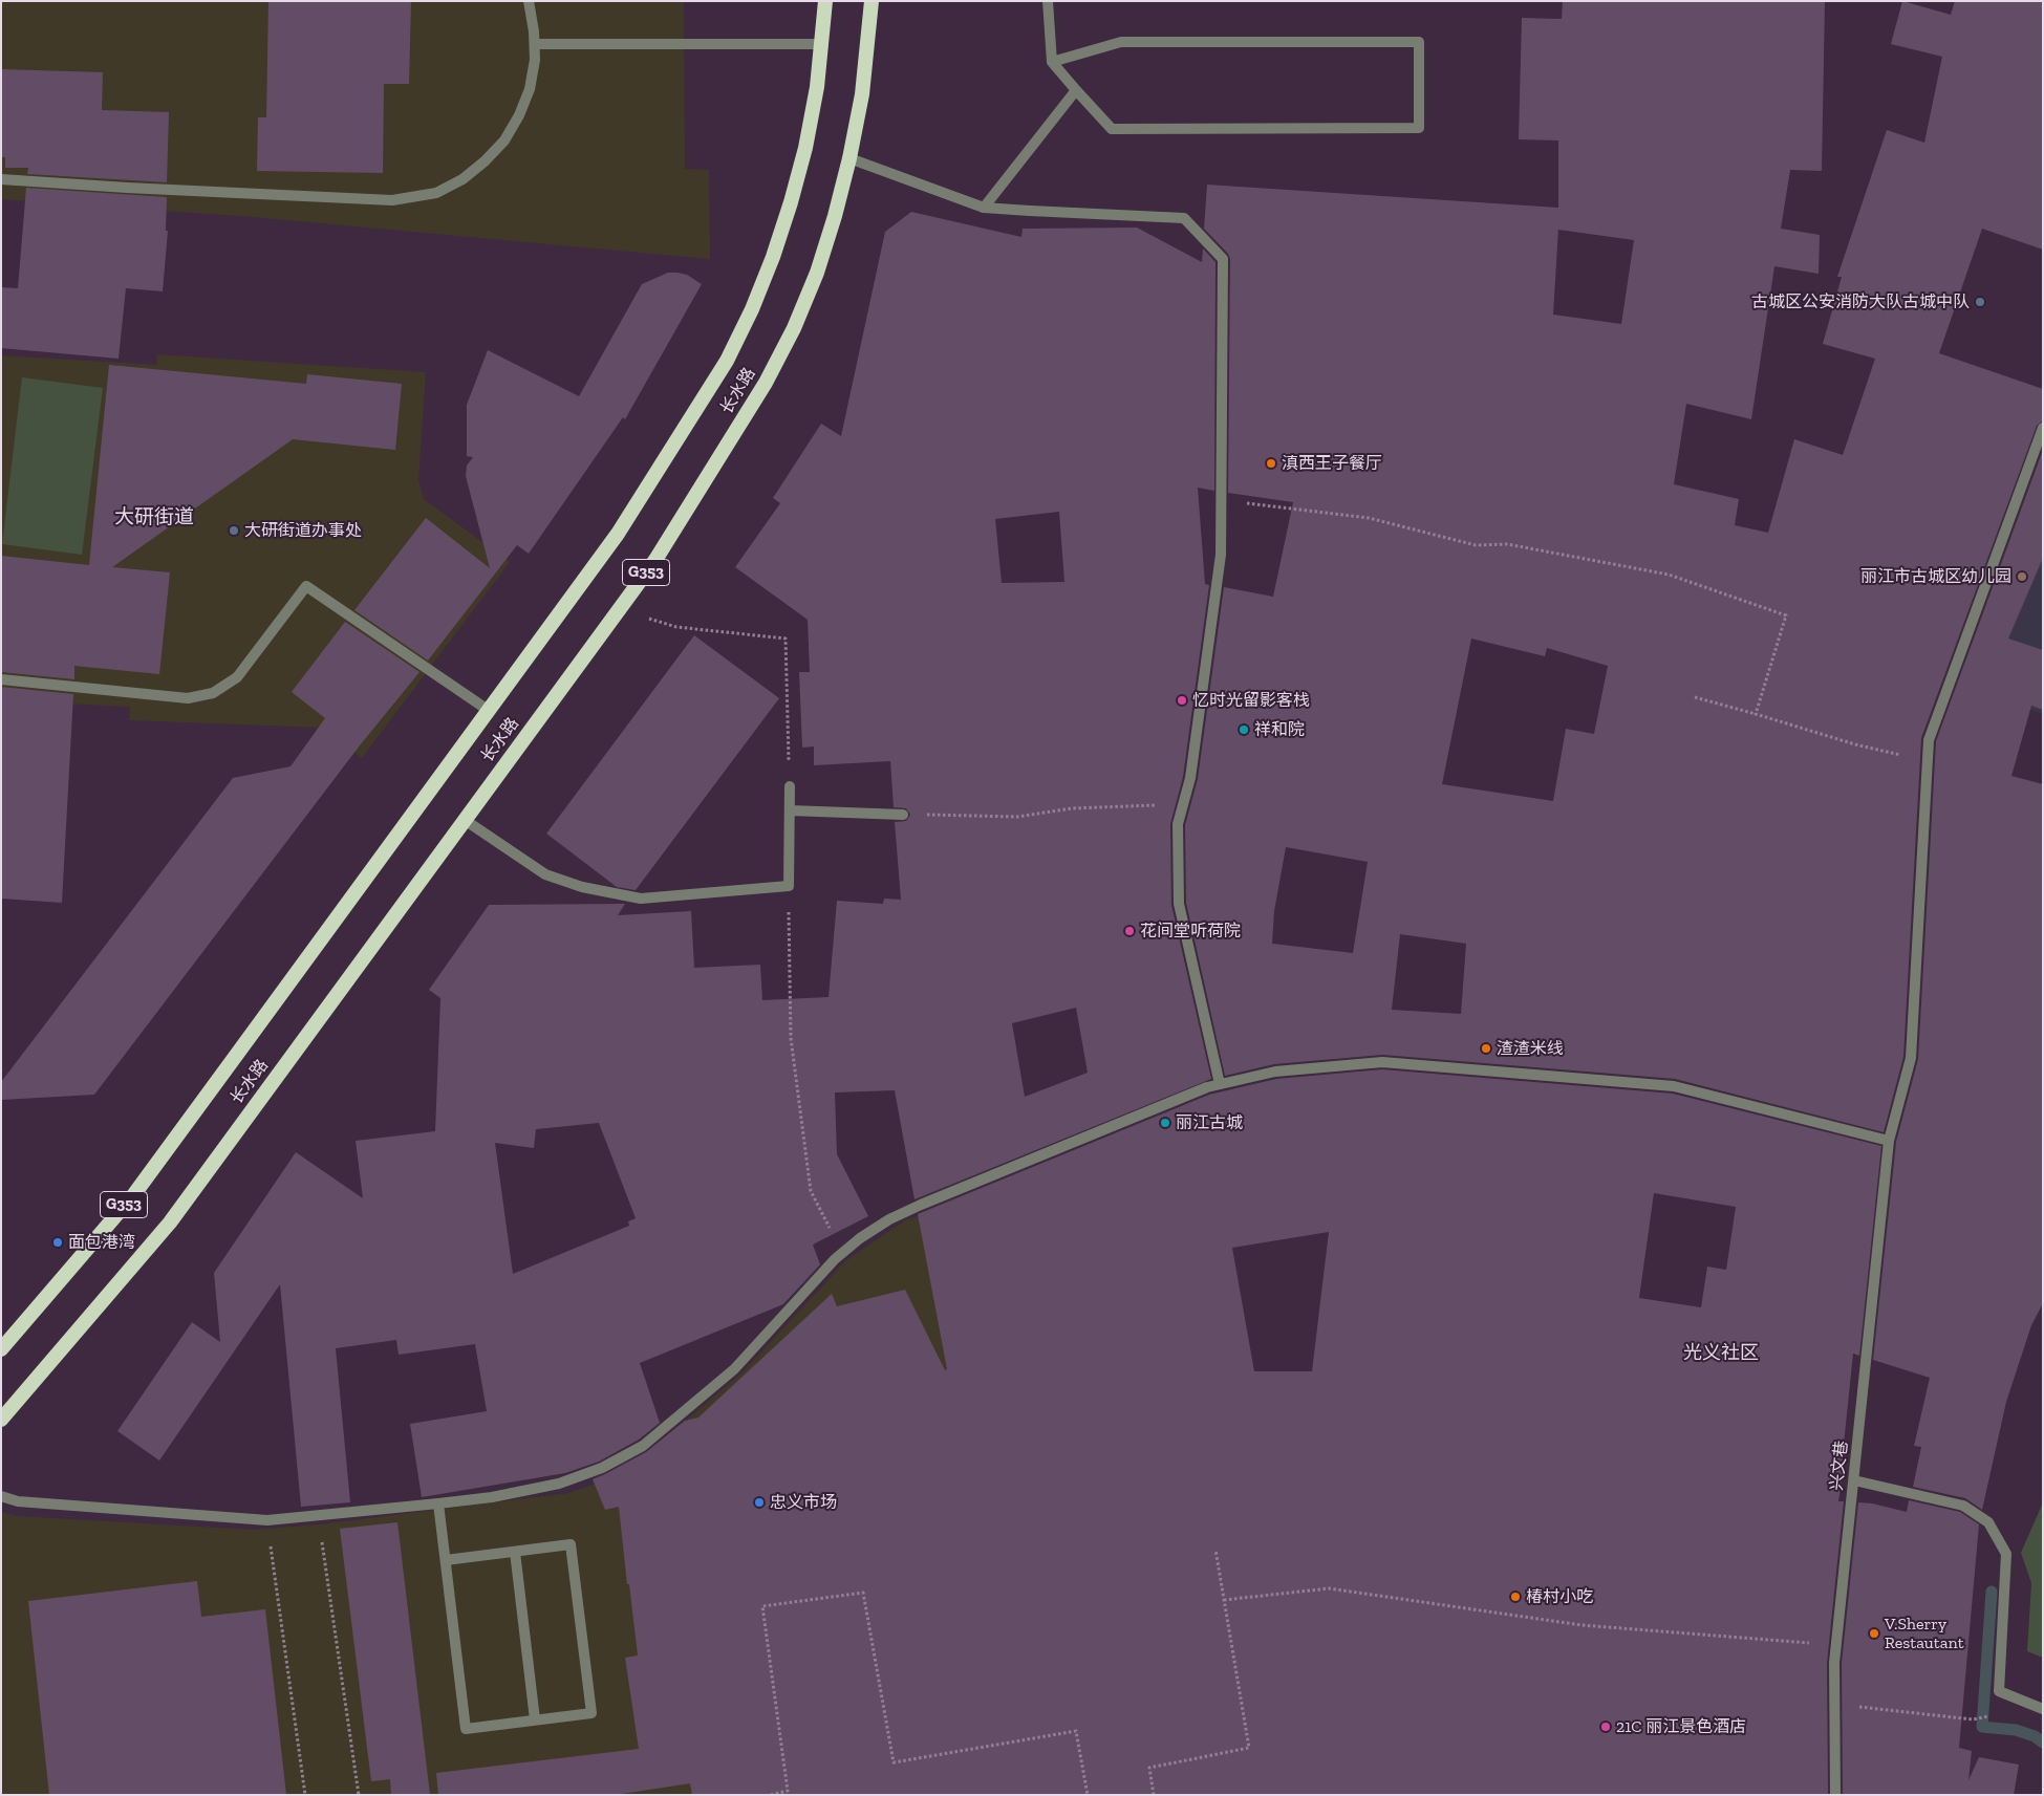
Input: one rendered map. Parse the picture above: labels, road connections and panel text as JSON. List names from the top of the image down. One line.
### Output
{"streets":{"highway":["长水路","G353"],"street":["兴文巷"]},"districts":["大研街道","光义社区"],"places":["古城区公安消防大队古城中队","滇西王子餐厅","大研街道办事处","丽江市古城区幼儿园","忆时光留影客栈","祥和院","花间堂听荷院","渣渣米线","丽江古城","面包港湾","忠义市场","椿村小吃","V.Sherry Restautant","21C 丽江景色酒店"]}
